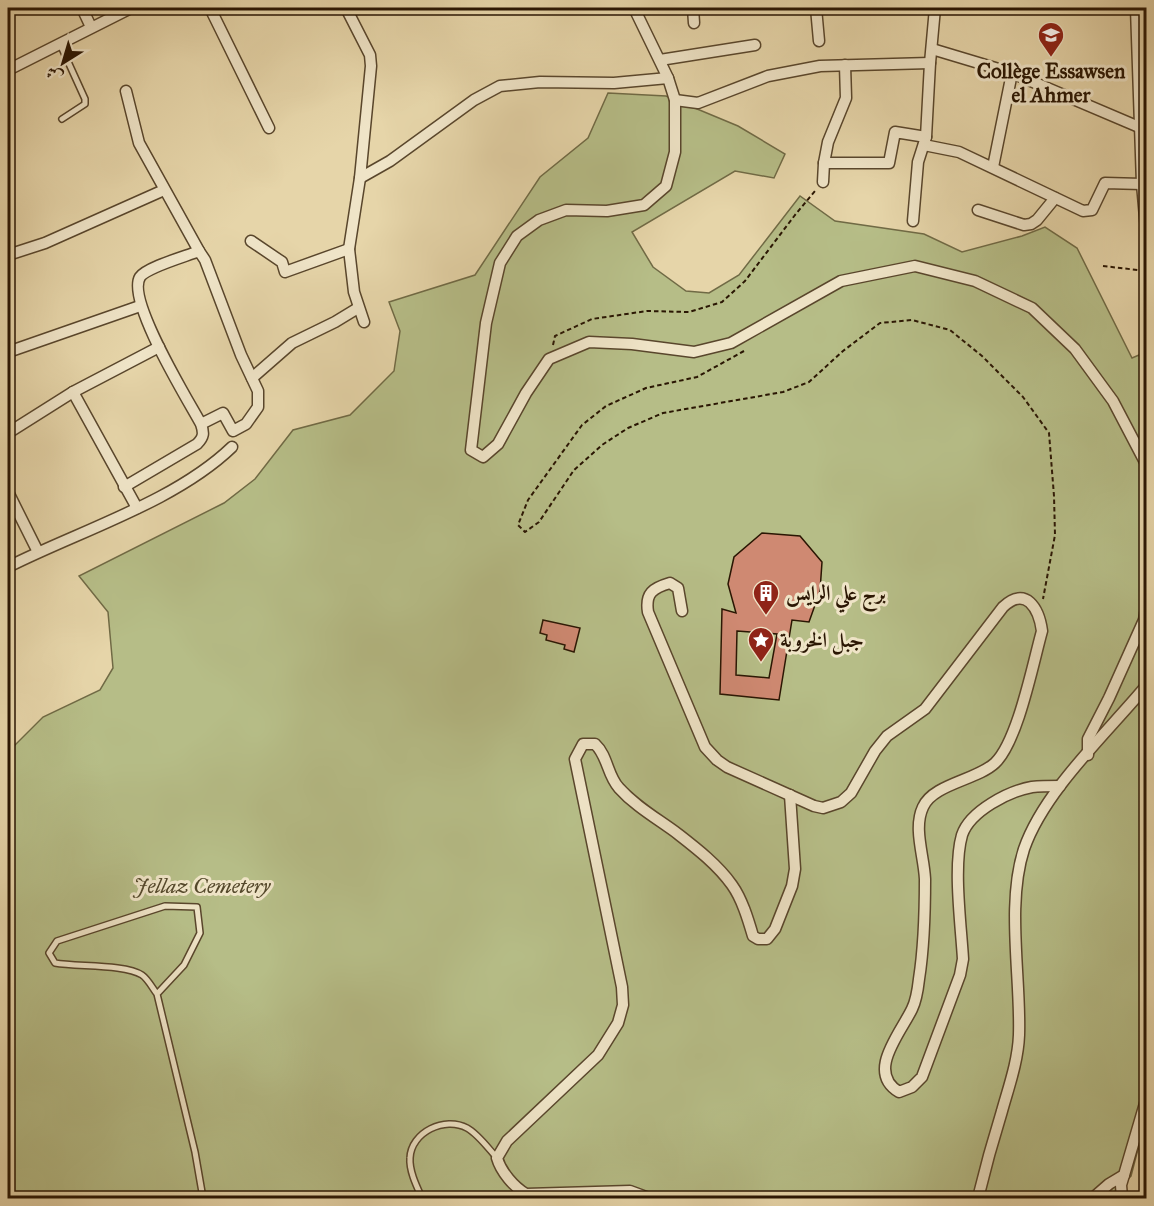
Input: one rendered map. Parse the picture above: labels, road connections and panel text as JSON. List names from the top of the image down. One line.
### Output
{"parks":["Jellaz Cemetery"],"places":{"school or university":["Collège Essawsen el Ahmer"],"building":["برج علي الرايس"],"place":["جبل الخروبة"]},"north":"bottom left"}
